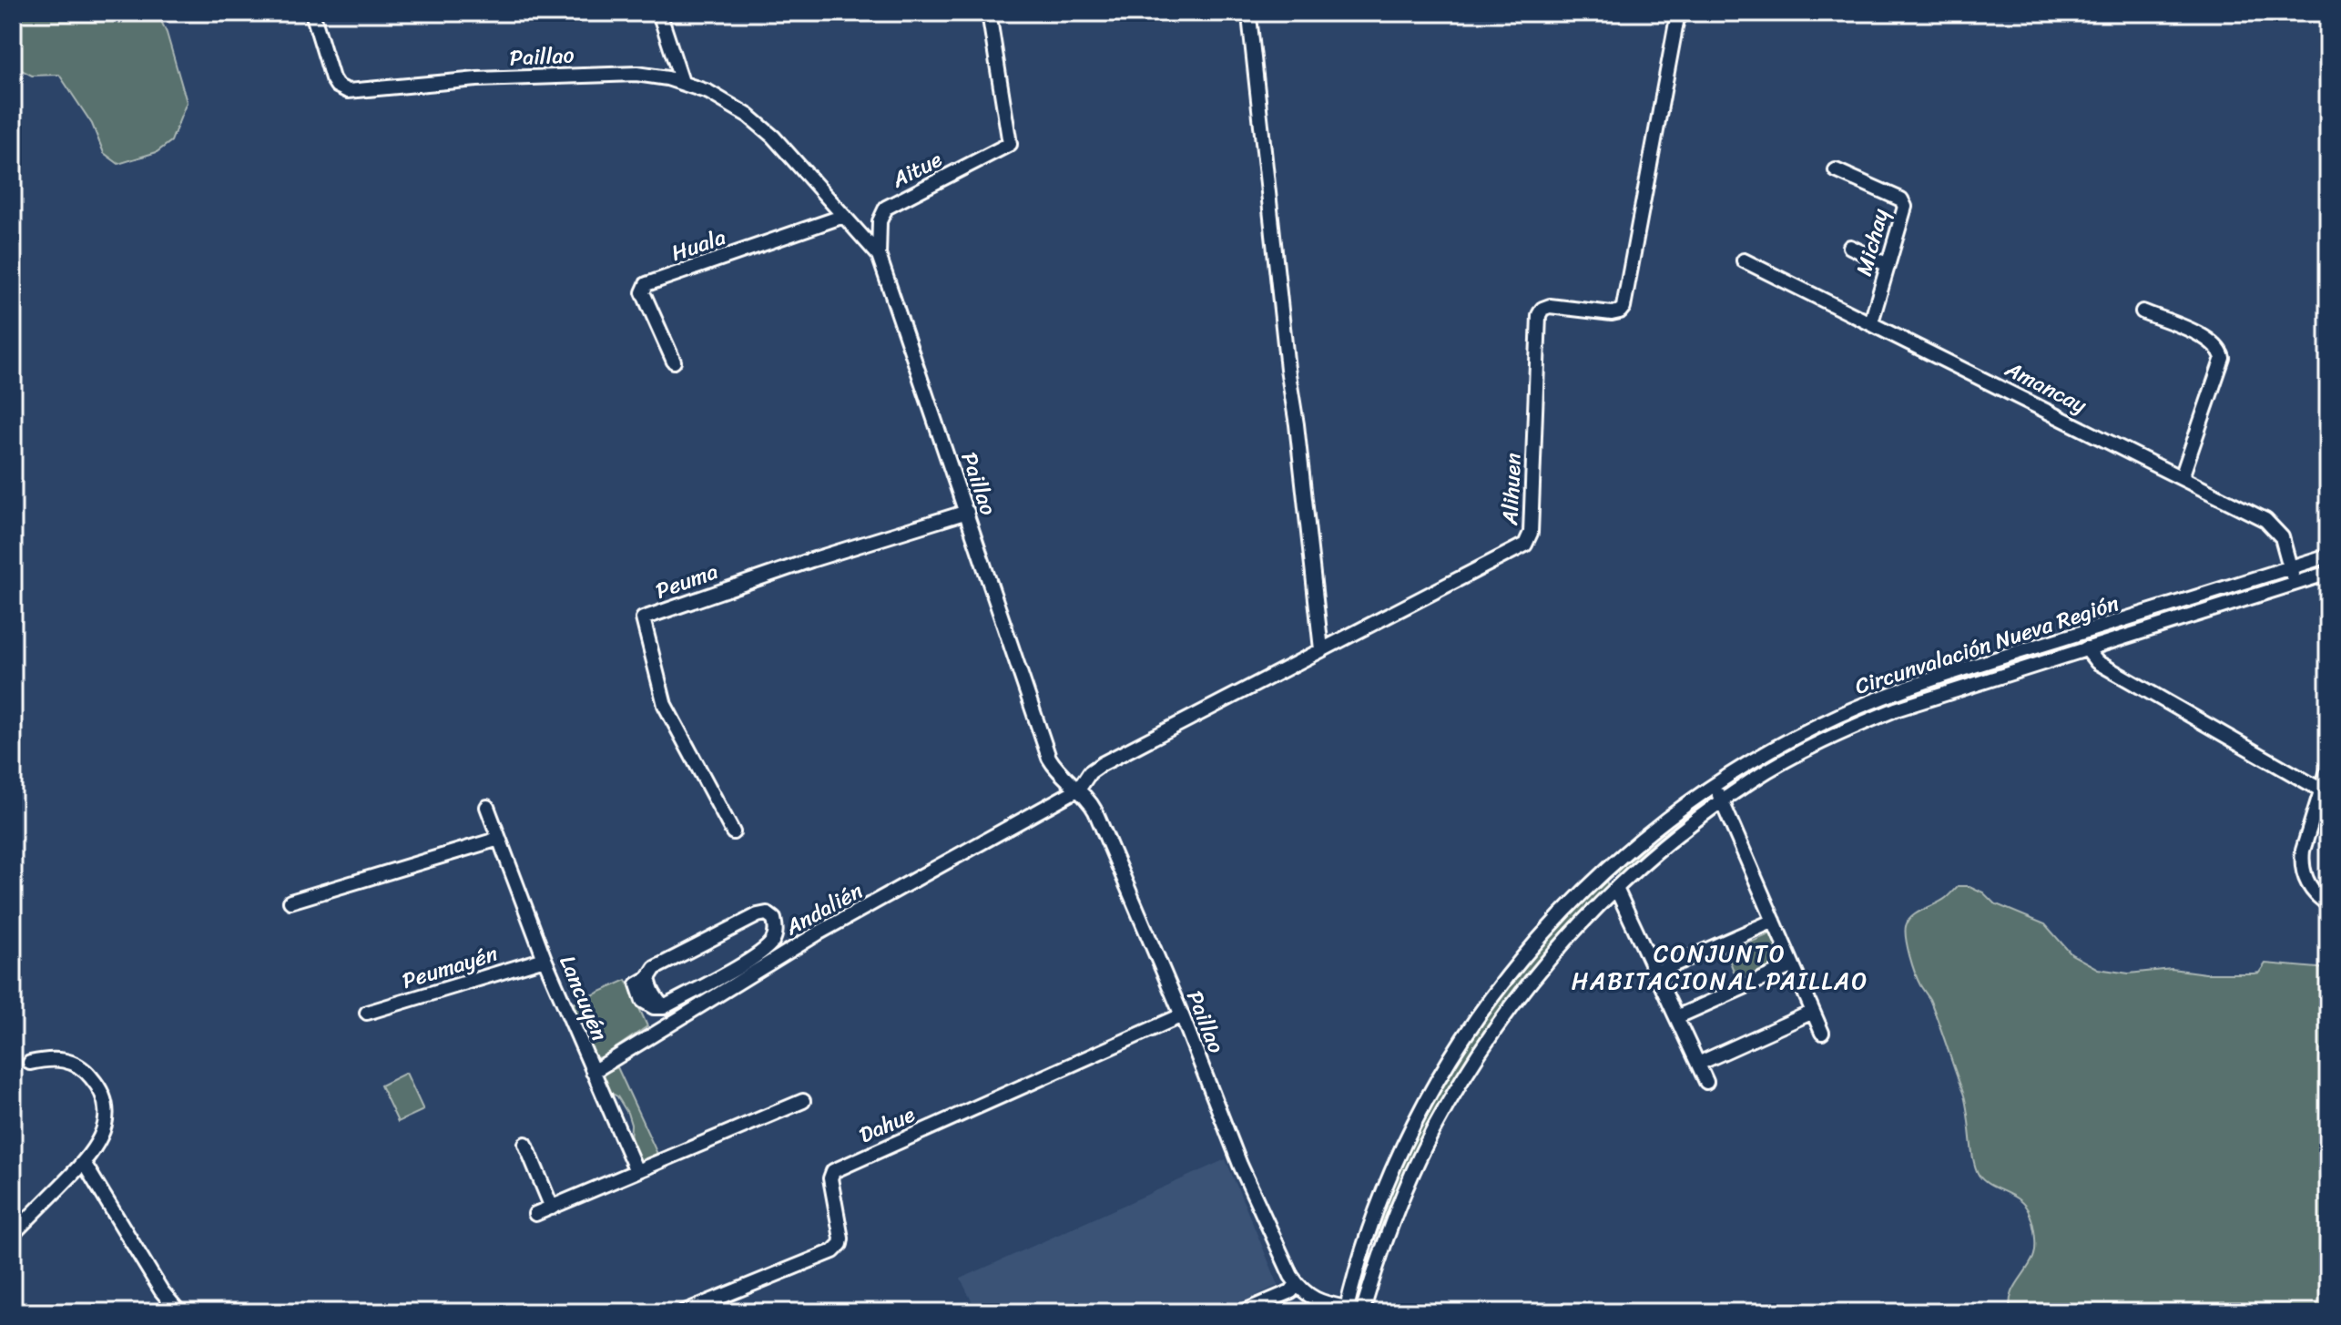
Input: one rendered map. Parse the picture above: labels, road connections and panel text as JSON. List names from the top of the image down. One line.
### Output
{"streets":{"street":["Paillao","Aitue","Michay","Huala","Amancay","Alihuen","Peuma","Circunvalación Nueva Región","Andalién","Peumayén","Lancuyén","Dahue"]},"crossings":[["Paillao","Aitue"],["Paillao","Huala"],["Paillao","Alihuen"],["Paillao","Peuma"],["Paillao","Circunvalación Nueva Región"],["Paillao","Andalién"],["Paillao","Dahue"],["Michay","Amancay"],["Amancay","Circunvalación Nueva Región"],["Alihuen","Andalién"],["Andalién","Lancuyén"],["Peumayén","Lancuyén"]],"districts":["CONJUNTO HABITACIONAL PAILLAO"]}
